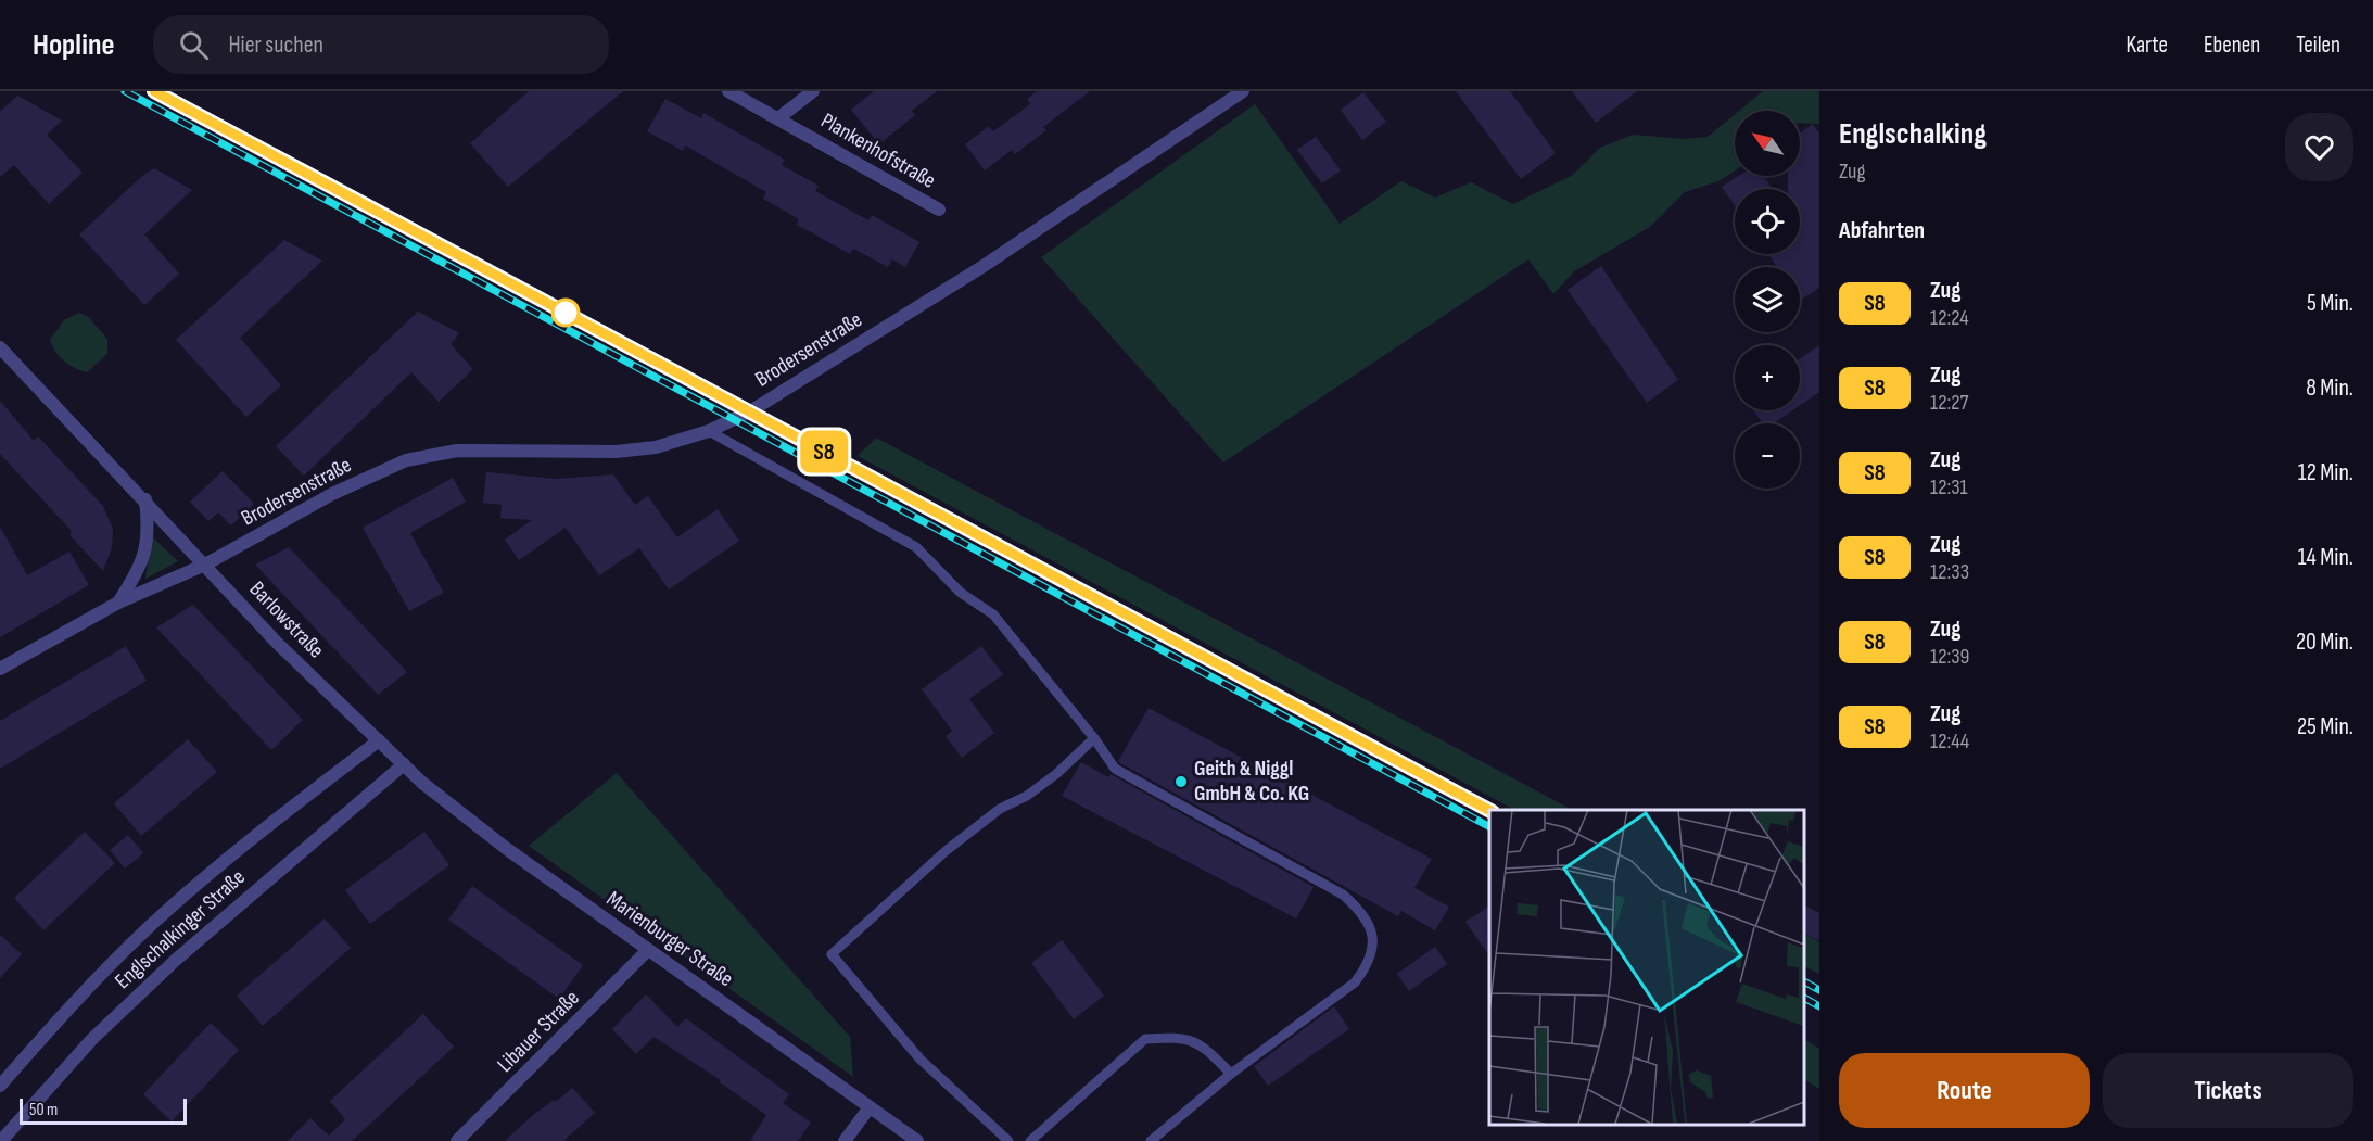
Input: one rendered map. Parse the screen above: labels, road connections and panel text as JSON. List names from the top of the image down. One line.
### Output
{"streets":{"street":["Plankenhofstraße","Brodersenstraße","Barlowstraße","Englschalkinger Straße","Marienburger Straße","Libauer Straße"]},"crossings":[["Brodersenstraße","Barlowstraße"],["Barlowstraße","Englschalkinger Straße"],["Barlowstraße","Marienburger Straße"],["Englschalkinger Straße","Marienburger Straße"],["Marienburger Straße","Libauer Straße"]],"places":["Geith & Niggl GmbH & Co. KG"],"scale_bar":"50 m","north":"top left","page":{"header":"Hopline","search":"Hier suchen","nav":["Karte","Ebenen","Teilen"],"on_map":"S8","heading":[["Englschalking","Zug"],"Abfahrten"],"map_buttons":["+","−"],"list":[{"mark":"S8","name":"Zug","note":"12:24","value":"5 Min."},{"mark":"S8","name":"Zug","note":"12:27","value":"8 Min."},{"mark":"S8","name":"Zug","note":"12:31","value":"12 Min."},{"mark":"S8","name":"Zug","note":"12:33","value":"14 Min."},{"mark":"S8","name":"Zug","note":"12:39","value":"20 Min."},{"mark":"S8","name":"Zug","note":"12:44","value":"25 Min."}],"buttons":["Route","Tickets"],"scale":"50 m"}}
